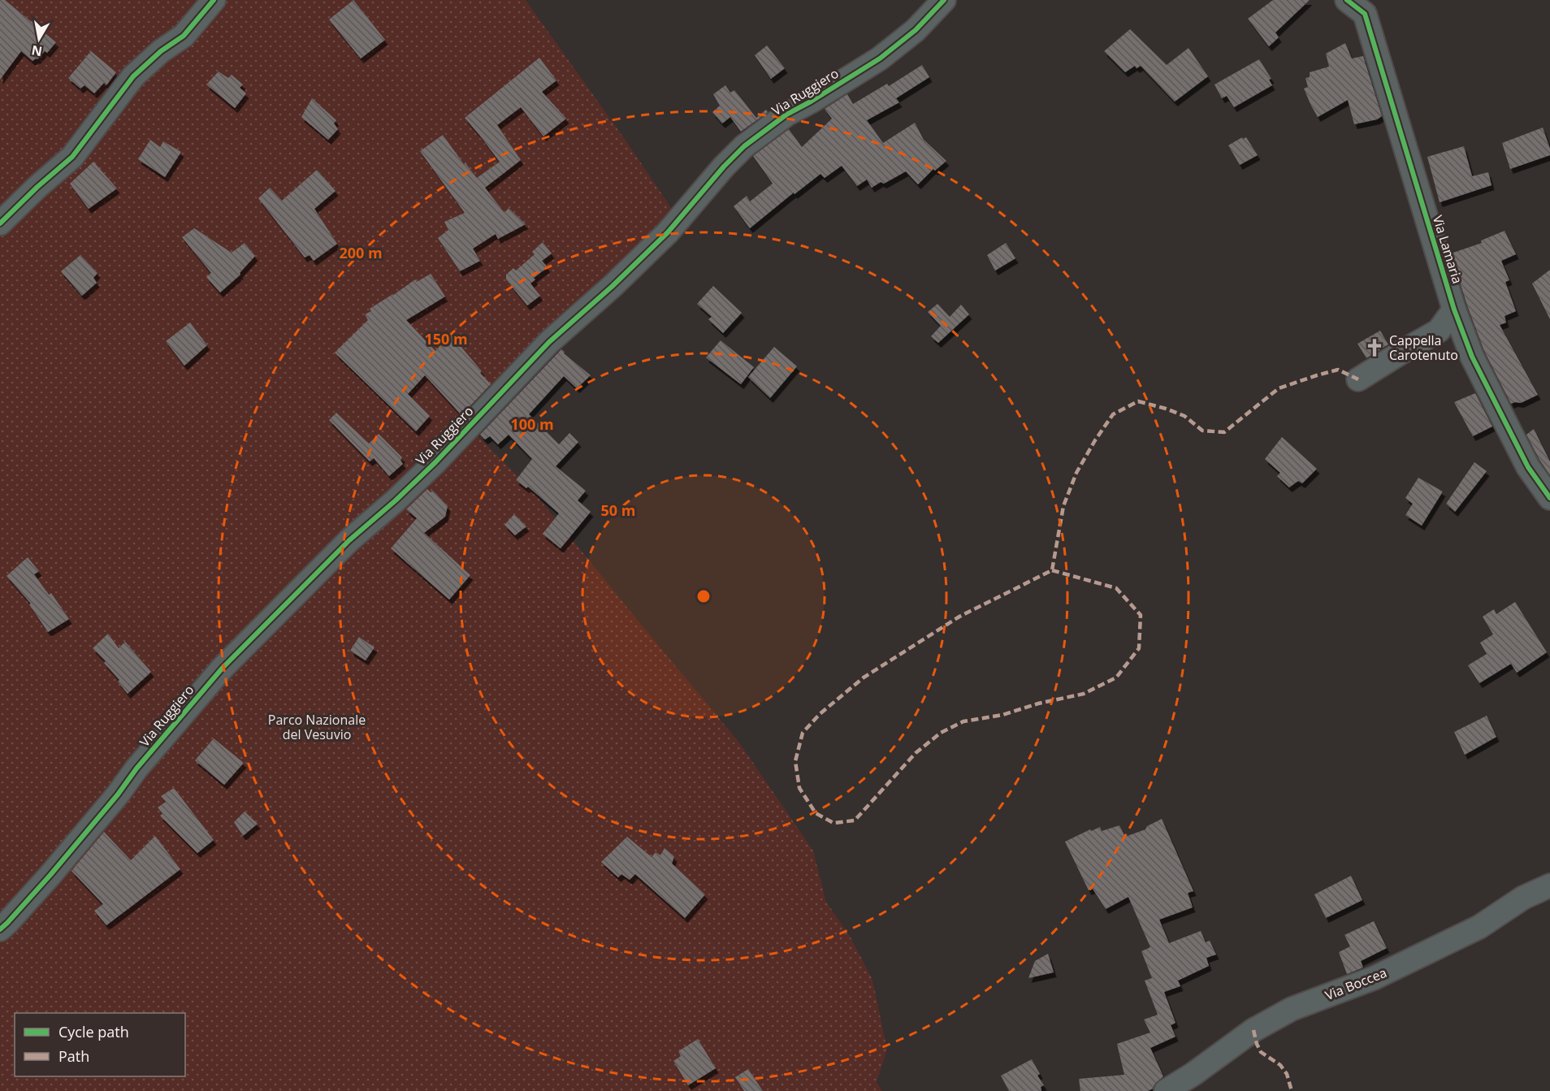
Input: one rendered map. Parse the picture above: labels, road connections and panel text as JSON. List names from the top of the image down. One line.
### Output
{"streets":{"street":["Via Ruggiero","Via Lamaria","Via Boccea"]},"parks":["Parco Nazionale del Vesuvio"],"places":{"church":["Cappella Carotenuto"]},"legend":["Cycle path","Path"],"north":"bottom","rings":["200 m","150 m","100 m","50 m"]}
